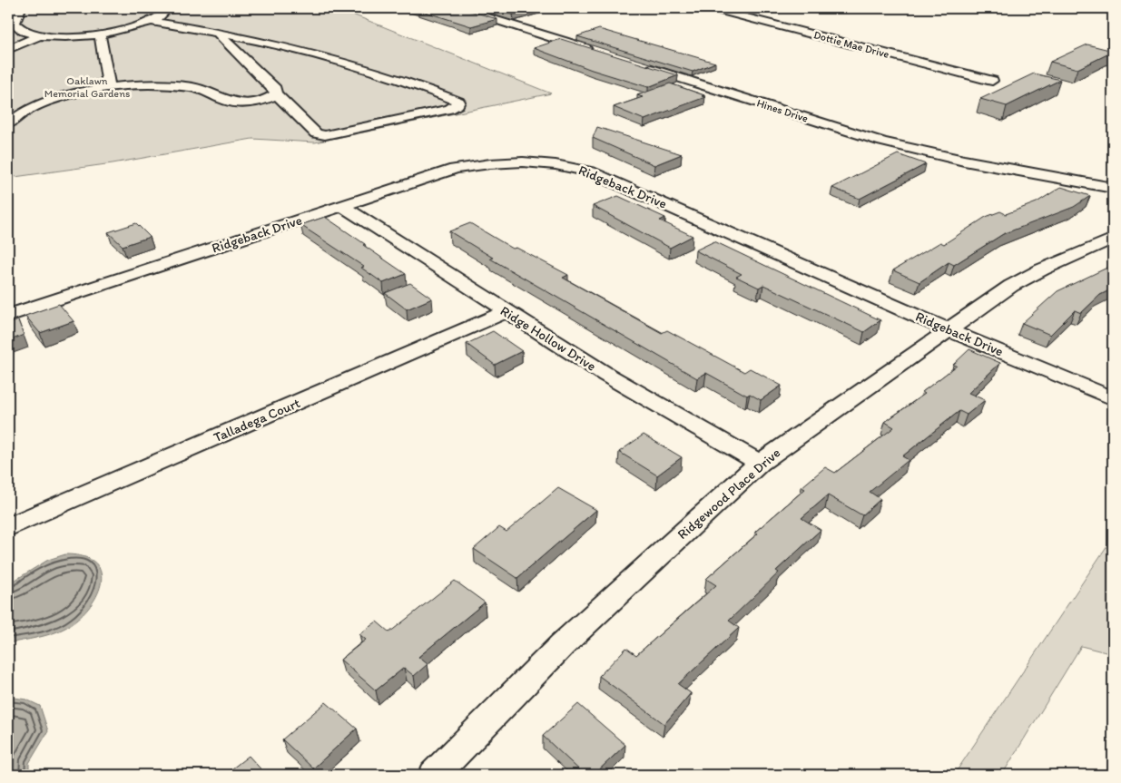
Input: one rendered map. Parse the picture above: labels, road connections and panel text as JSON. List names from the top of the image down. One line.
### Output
{"streets":{"street":["Dottie Mae Drive","Hines Drive","Ridgeback Drive","Ridge Hollow Drive","Talladega Court","Ridgewood Place Drive"]},"crossings":[["Ridgeback Drive","Ridge Hollow Drive"],["Ridgeback Drive","Ridgewood Place Drive"],["Ridge Hollow Drive","Talladega Court"],["Ridge Hollow Drive","Ridgewood Place Drive"]],"parks":["Oaklawn Memorial Gardens"]}
